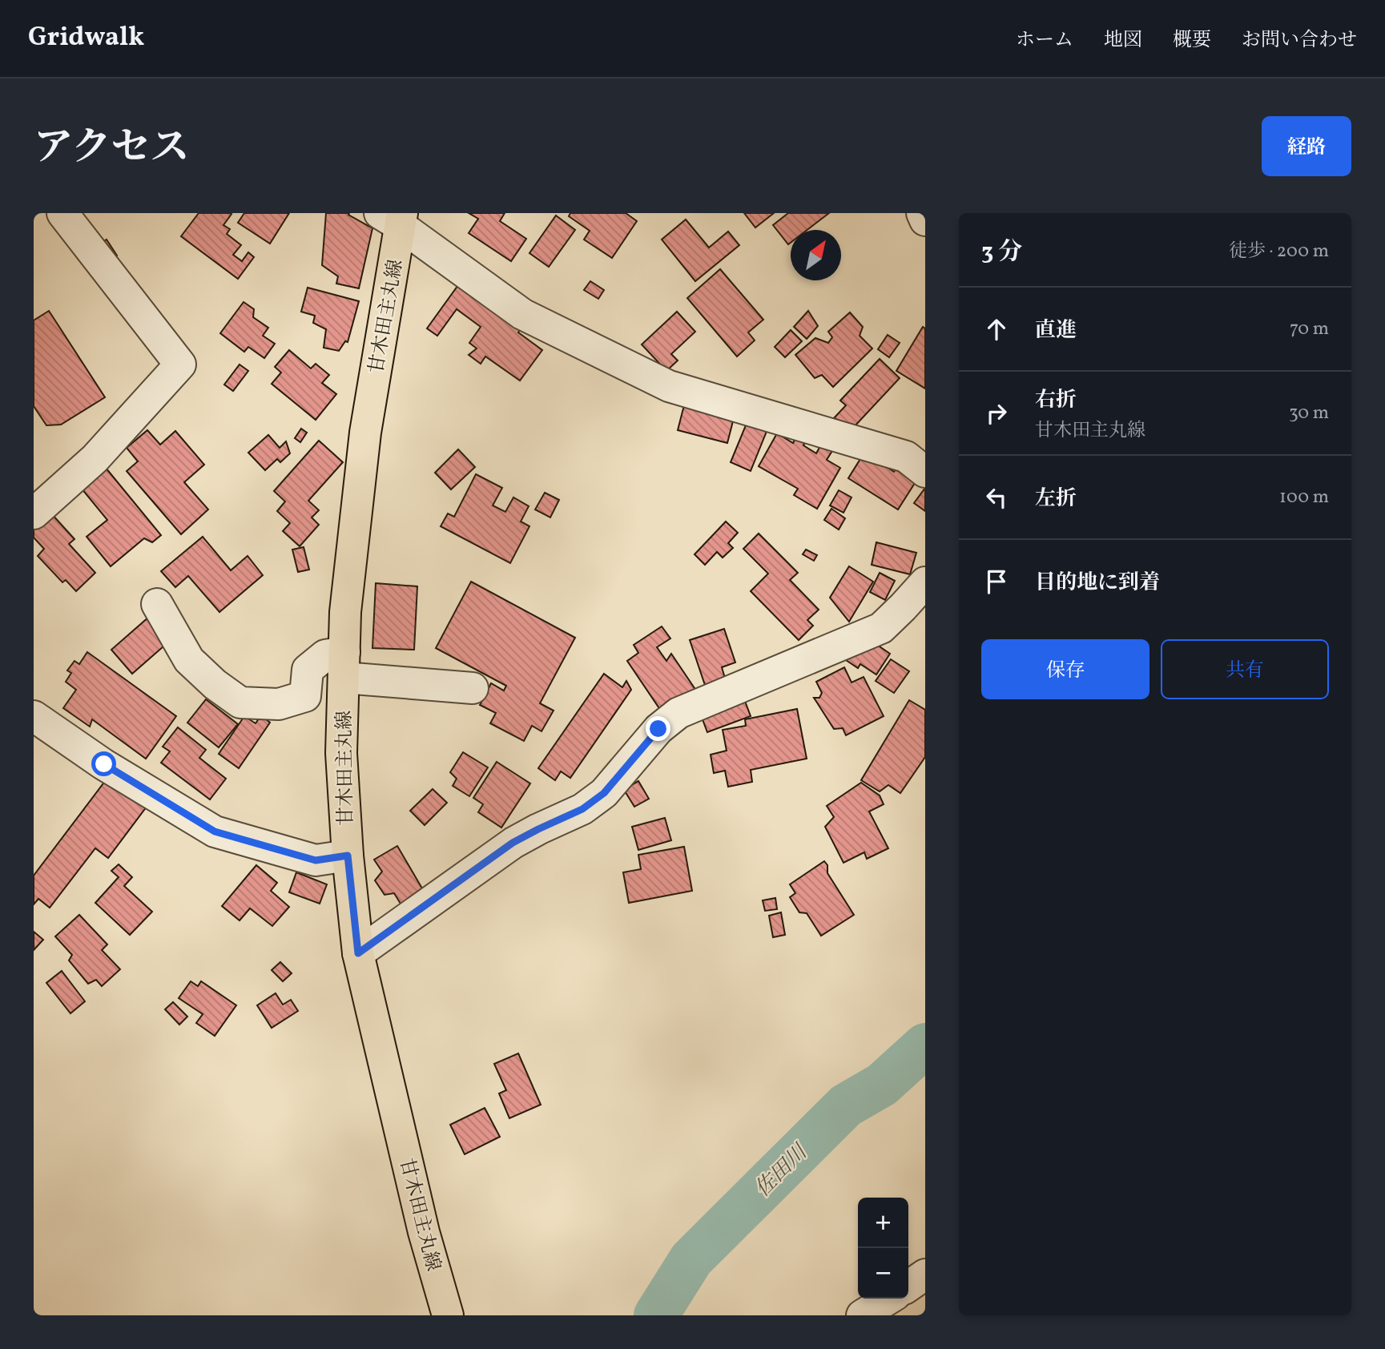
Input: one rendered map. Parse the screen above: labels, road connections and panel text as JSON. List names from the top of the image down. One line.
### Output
{"streets":{"main road":["甘木田主丸線"]},"water":["佐田川"],"north":"top right","page":{"header":"Gridwalk","nav":["ホーム","地図","概要","お問い合わせ"],"title":"アクセス","buttons":["経路",["保存","共有"]],"heading":["3 分","徒歩 · 200 m"],"list":[["直進","70 m"],["右折","甘木田主丸線","30 m"],["左折","100 m"],"目的地に到着"],"map_buttons":["+","−"]}}
